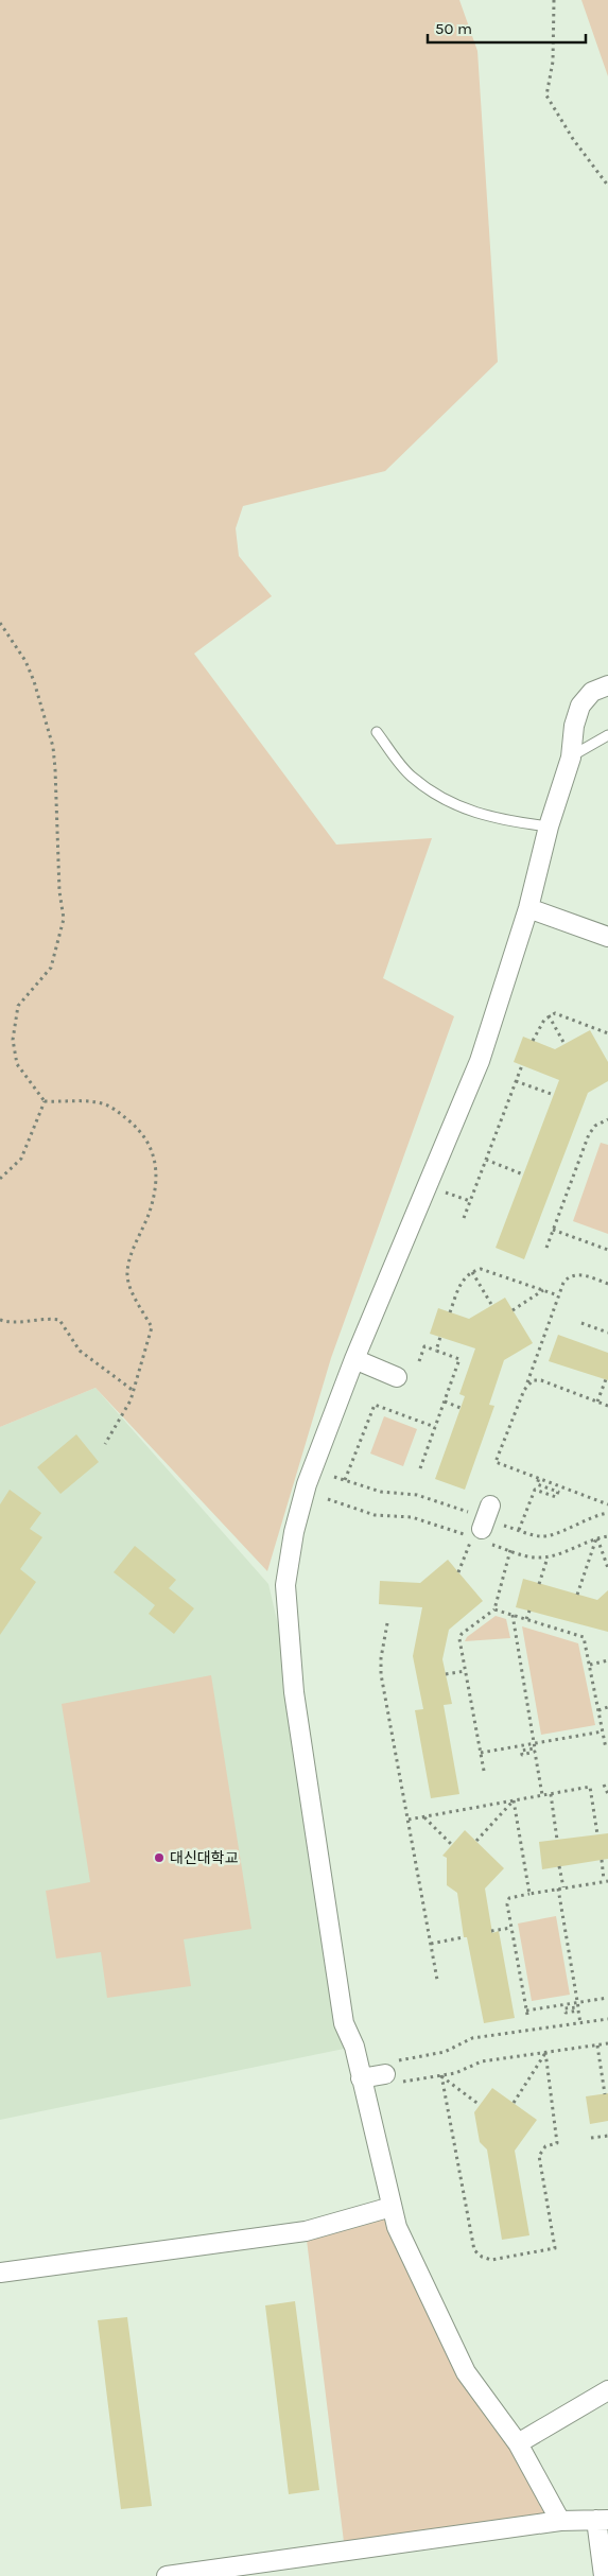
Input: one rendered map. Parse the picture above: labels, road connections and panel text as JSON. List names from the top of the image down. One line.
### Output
{"places":["대신대학교"],"scale_bar":"50 m"}
